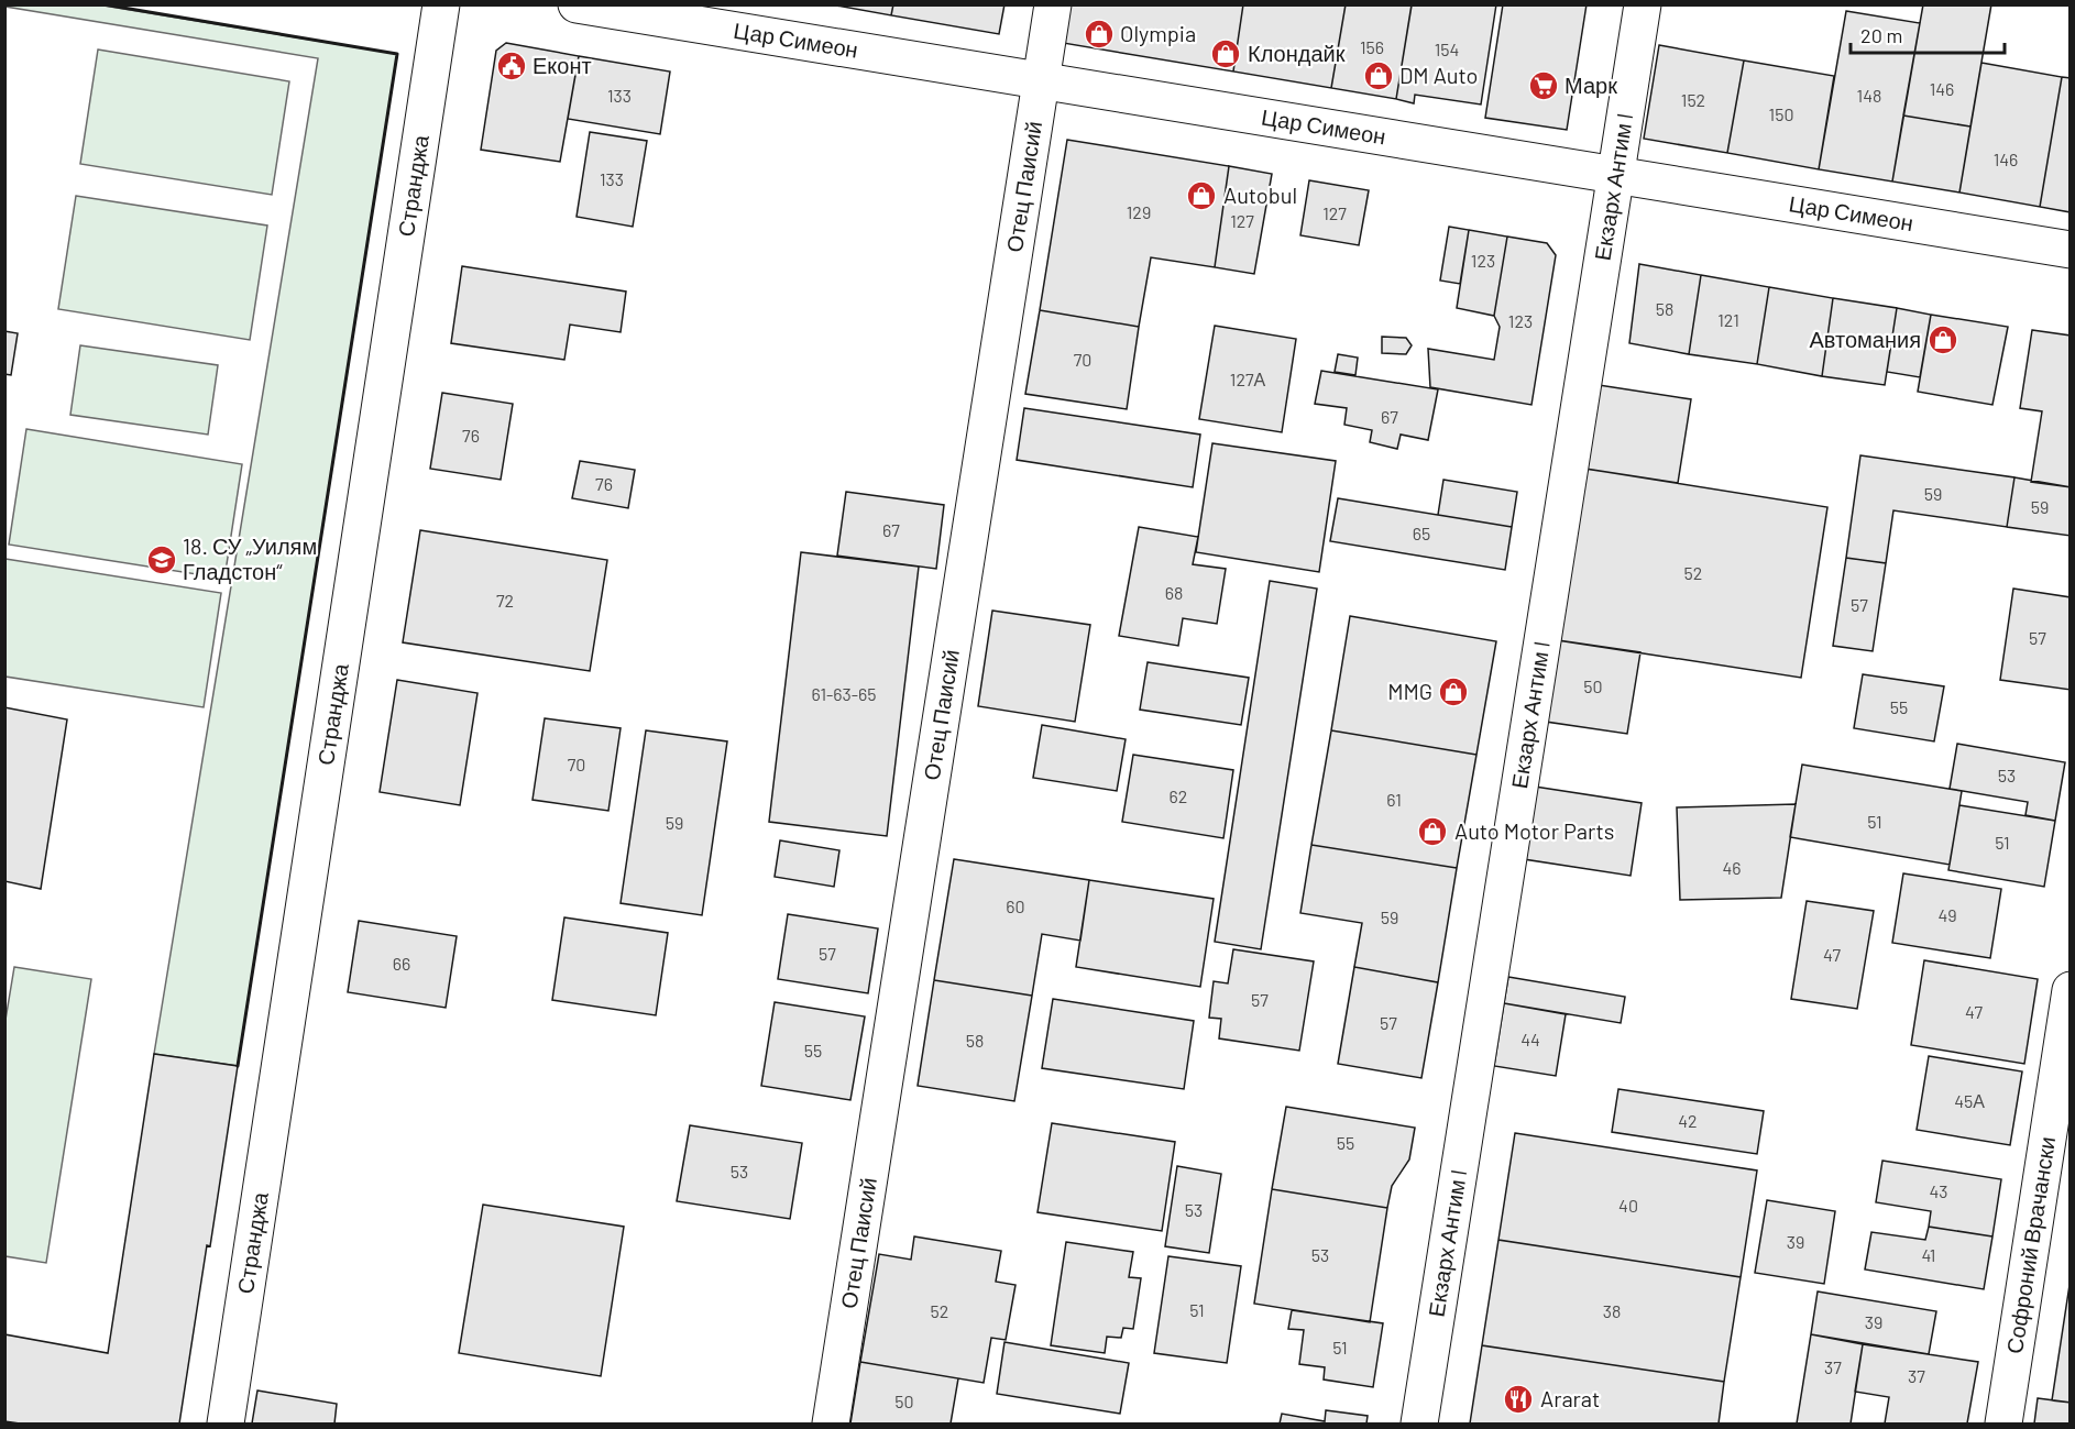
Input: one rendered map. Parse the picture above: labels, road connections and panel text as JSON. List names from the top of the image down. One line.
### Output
{"streets":{"street":["Цар Симеон","Странджа","Отец Паисий","Екзарх Антим I","Софроний Врачански"]},"crossings":[["Цар Симеон","Отец Паисий"],["Цар Симеон","Екзарх Антим I"]],"places":{"shop":["Olympia","Клондайк","DM Auto","Autobul","Автомания","MMG","Auto Motor Parts"],"public building":["Еконт"],"supermarket":["Марк"],"school or university":["18. СУ „Уилям Гладстон“"],"restaurant":["Ararat"]},"house_numbers":["156","154","146","133","148","152","150","146","133","129","127","127","123","58","121","123","70","127А","67","76","76","59","59","67","65","52","68","72","57","57","50","61-63-65","55","70","53","62","61","51","59","51","46","60","49","59","57","47","66","57","47","57","44","58","55","45А","42","55","53","43","40","53","39","53","41","51","52","38","39","51","37","37","50"],"scale_bar":"20 m"}
